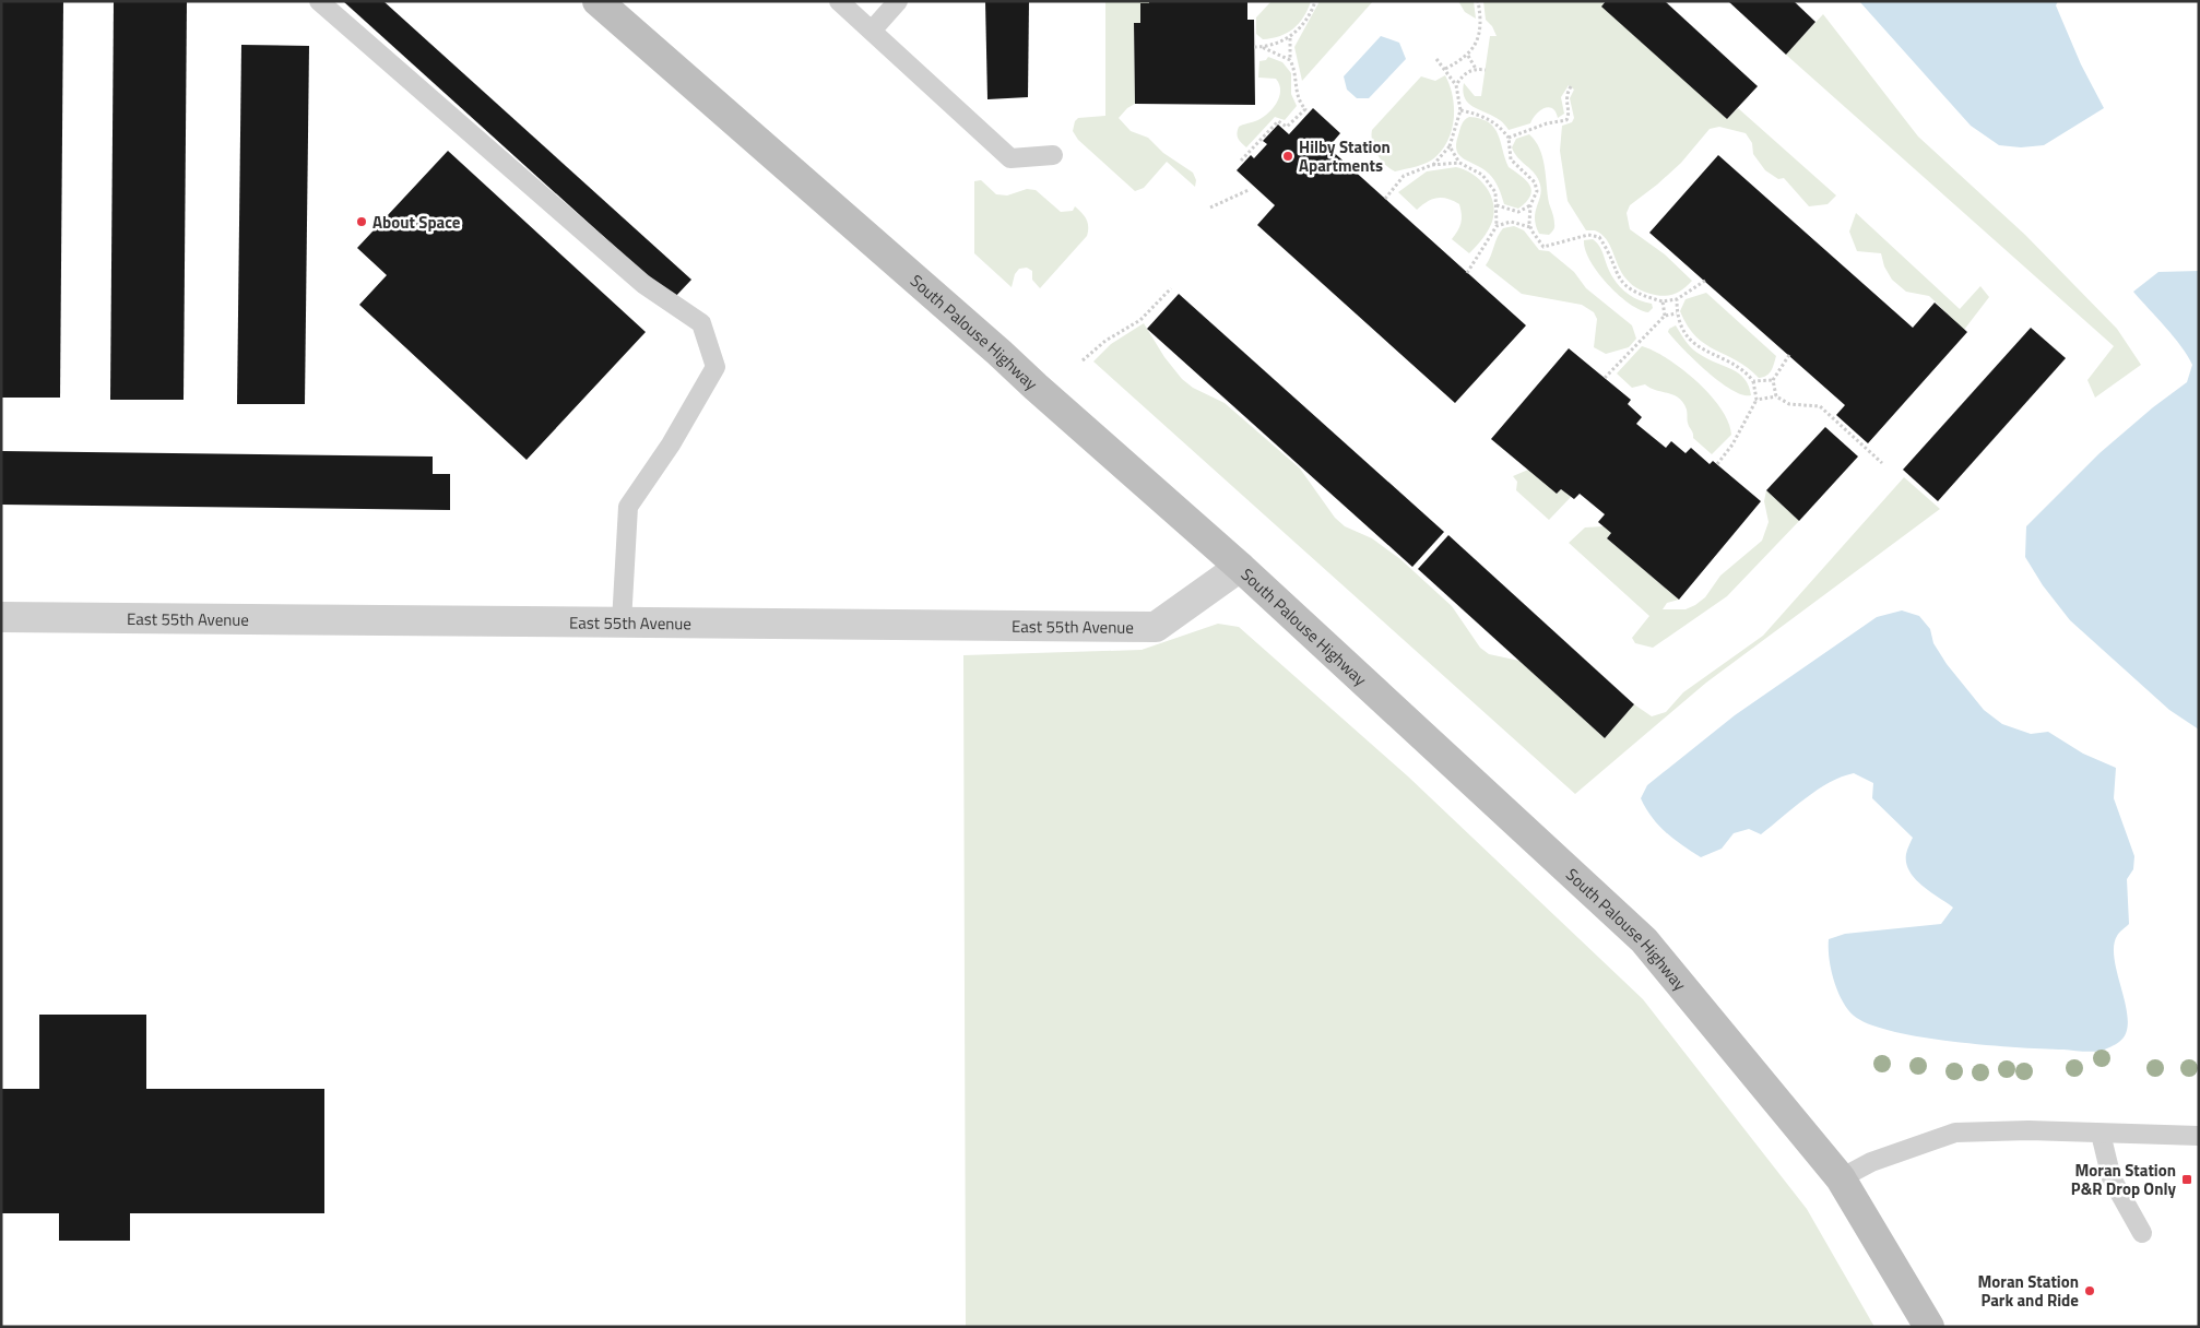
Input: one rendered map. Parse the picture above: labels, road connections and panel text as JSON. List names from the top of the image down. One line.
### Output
{"streets":{"main road":["South Palouse Highway"],"street":["East 55th Avenue"]},"crossings":[["South Palouse Highway","East 55th Avenue"]],"places":{"other":["Hilby Station Apartments","About Space","Moran Station Park and Ride"],"transit":["Moran Station P&R Drop Only"]}}
